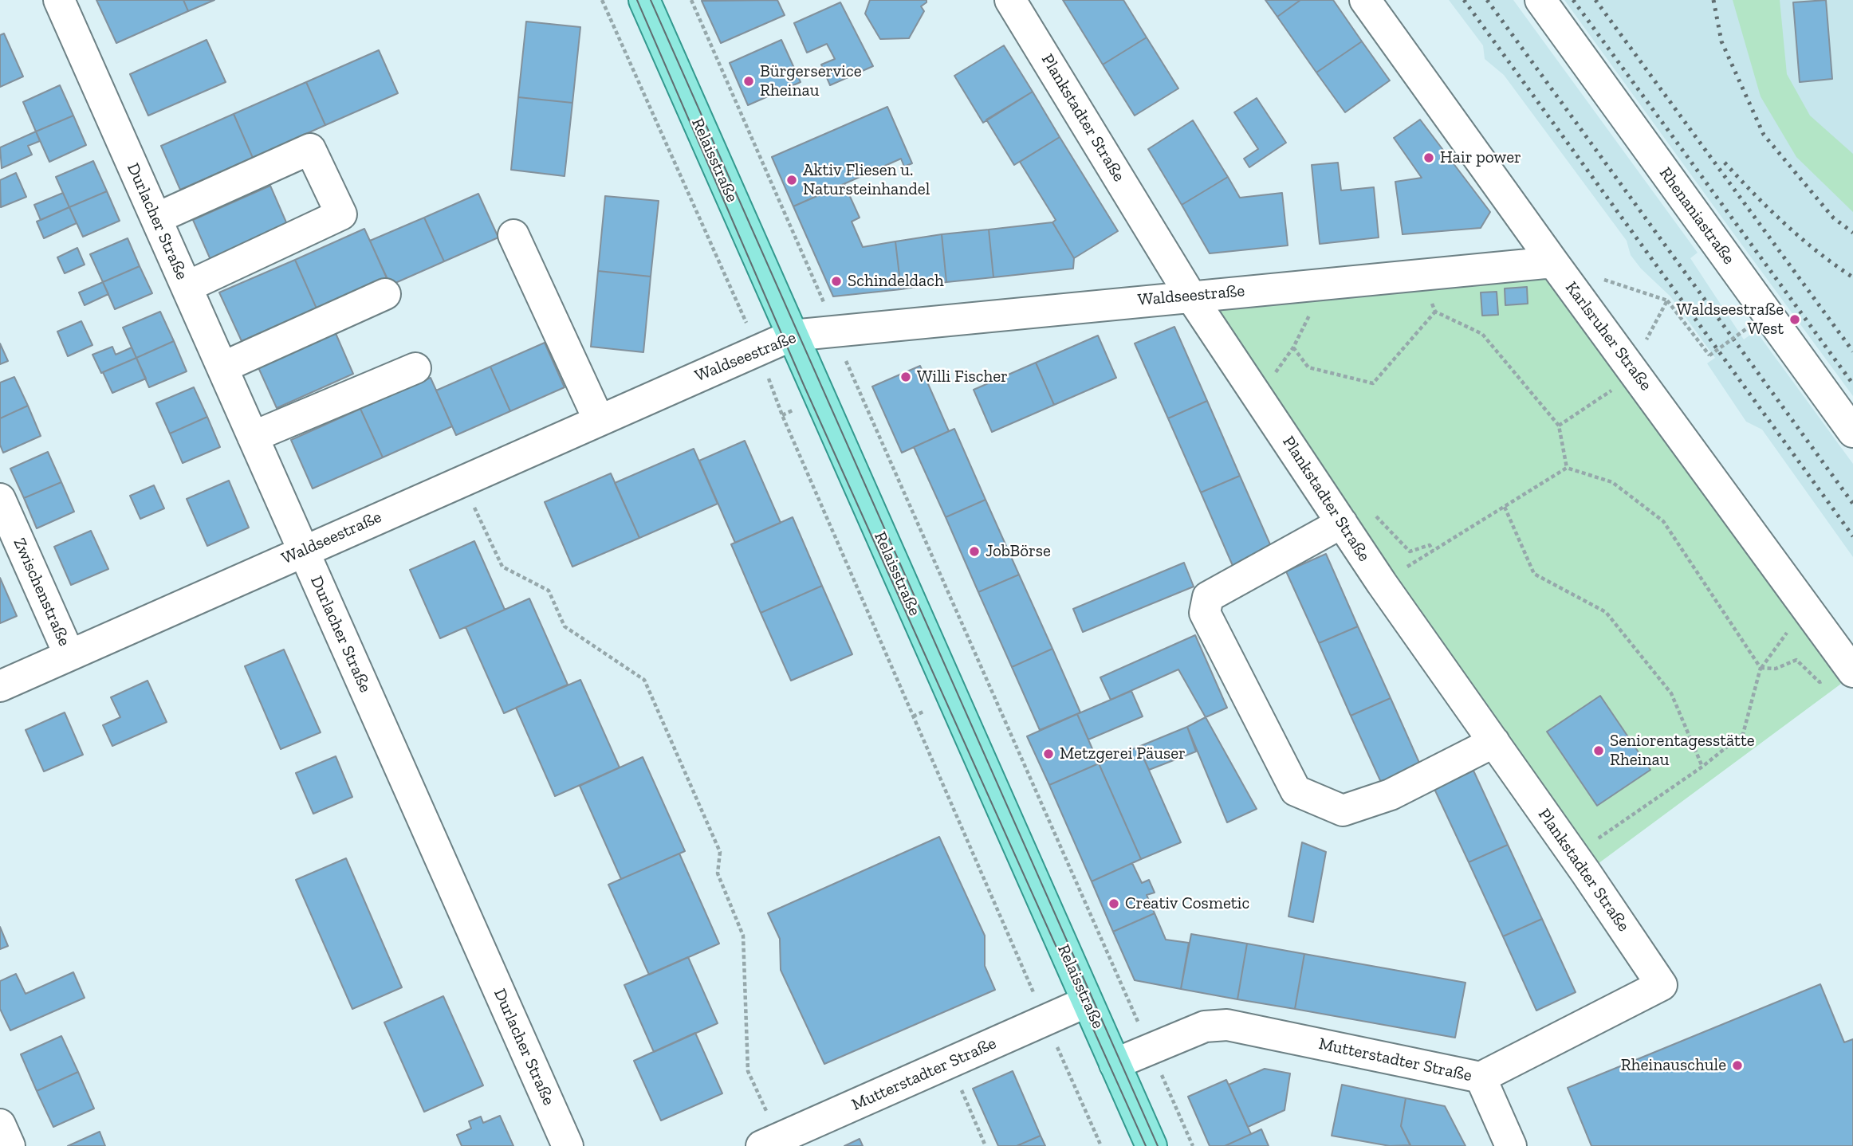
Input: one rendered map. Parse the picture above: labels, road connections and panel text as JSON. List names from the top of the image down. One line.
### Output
{"streets":{"main road":["Relaisstraße"],"street":["Plankstadter Straße","Rhenaniastraße","Durlacher Straße","Waldseestraße","Karlsruher Straße","Zwischenstraße","Mutterstadter Straße"]},"crossings":[["Plankstadter Straße","Waldseestraße"],["Plankstadter Straße","Mutterstadter Straße"],["Relaisstraße","Waldseestraße"],["Relaisstraße","Mutterstadter Straße"],["Durlacher Straße","Waldseestraße"],["Waldseestraße","Karlsruher Straße"],["Waldseestraße","Zwischenstraße"]],"places":["Bürgerservice Rheinau","Hair power","Aktiv Fliesen u. Natursteinhandel","Schindeldach","Waldseestraße West","Willi Fischer","JobBörse","Seniorentagesstätte Rheinau","Metzgerei Päuser","Creativ Cosmetic","Rheinauschule"]}
